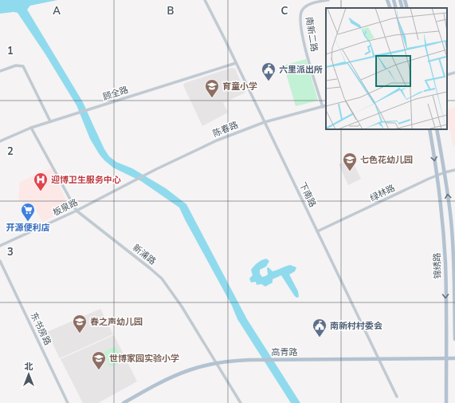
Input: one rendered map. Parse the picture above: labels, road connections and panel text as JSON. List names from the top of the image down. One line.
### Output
{"streets":{"main road":["锦绣路","高青路"],"street":["南新二路","顾全路","陈春路","绿林路","下南路","板泉路","新浦路","东书房路"]},"crossings":[["南新二路","陈春路"],["顾全路","下南路"],["顾全路","新浦路"],["陈春路","下南路"],["陈春路","板泉路"],["绿林路","下南路"],["绿林路","锦绣路"],["下南路","高青路"],["板泉路","新浦路"],["新浦路","高青路"],["锦绣路","高青路"]],"places":{"public building":["六里派出所","南新村村委会"],"school or university":["育童小学","七色花幼儿园","春之声幼儿园","世博家园实验小学"],"hospital":["迎博卫生服务中心"],"supermarket":["开源便利店"]},"north":"top","grid":{"columns":["A","B","C"],"rows":["1","2","3"]}}
